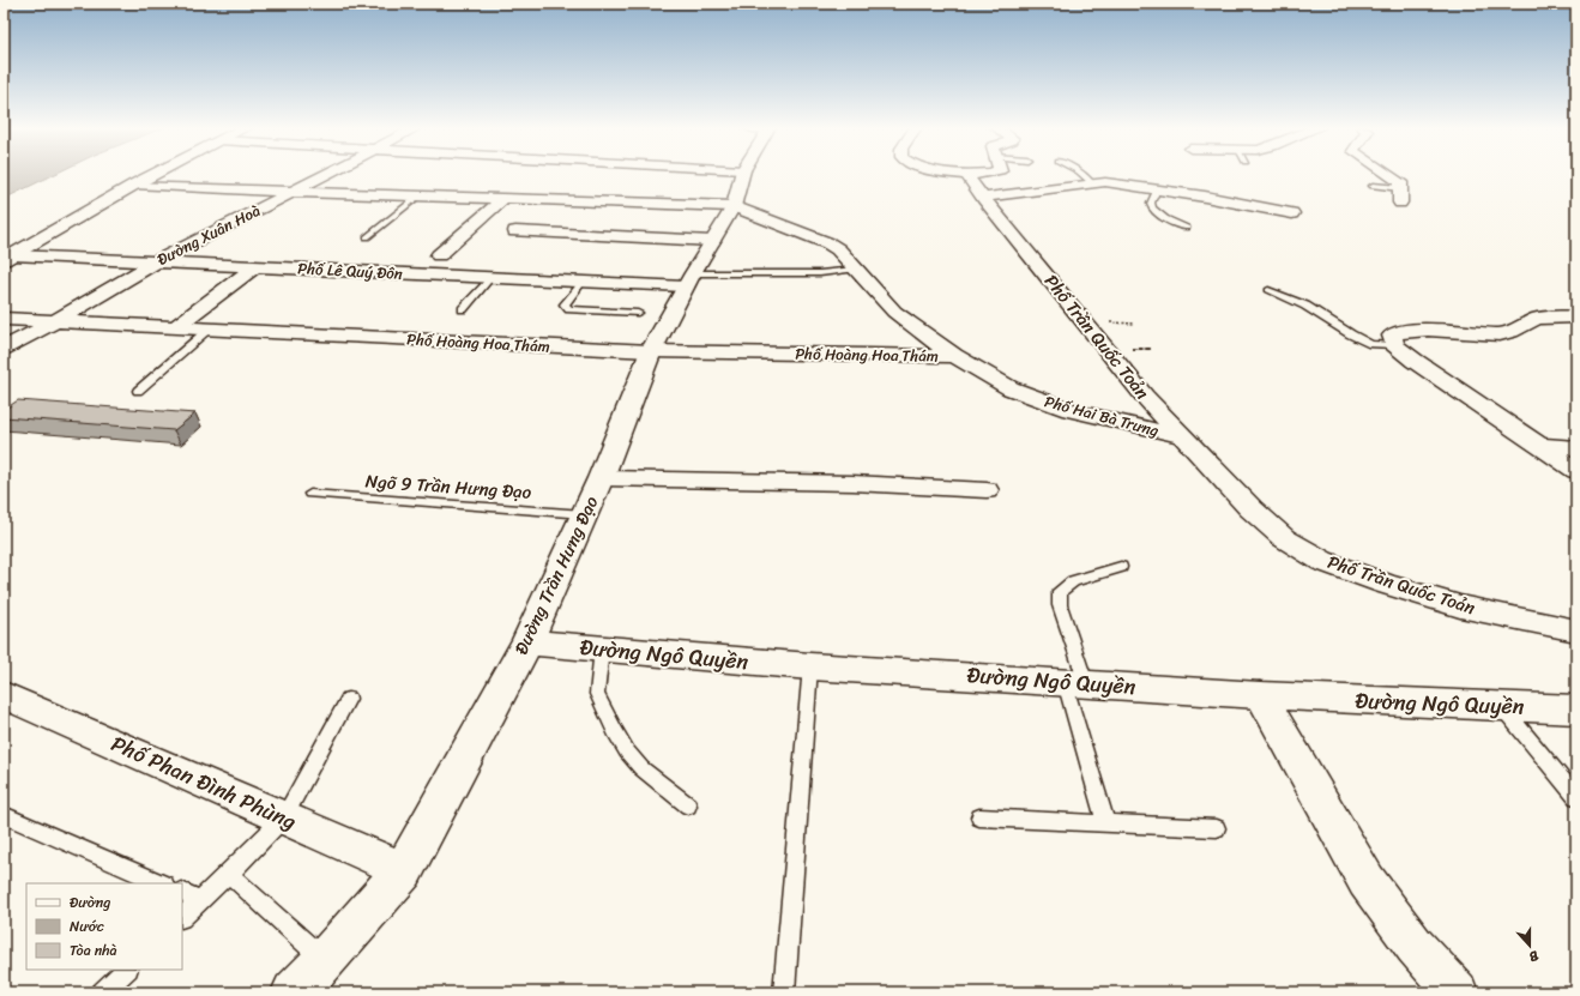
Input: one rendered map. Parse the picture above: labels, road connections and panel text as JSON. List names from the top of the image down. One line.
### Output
{"streets":{"street":["Đường Xuân Hoà","Phố Lê Quý Đôn","Phố Trần Quốc Toản","Phố Hoàng Hoa Thám","Phố Hai Bà Trưng","Đường Trần Hưng Đạo","Đường Ngô Quyền","Phố Phan Đình Phùng"],"lane":["Ngõ 9 Trần Hưng Đạo"]},"crossings":[["Đường Xuân Hoà","Phố Lê Quý Đôn"],["Đường Xuân Hoà","Phố Hoàng Hoa Thám"],["Đường Xuân Hoà","Phố Hai Bà Trưng"],["Phố Lê Quý Đôn","Đường Trần Hưng Đạo"],["Phố Trần Quốc Toản","Phố Hai Bà Trưng"],["Phố Hoàng Hoa Thám","Phố Hai Bà Trưng"],["Phố Hoàng Hoa Thám","Đường Trần Hưng Đạo"],["Phố Hai Bà Trưng","Đường Trần Hưng Đạo"],["Ngõ 9 Trần Hưng Đạo","Đường Trần Hưng Đạo"],["Đường Trần Hưng Đạo","Đường Ngô Quyền"],["Đường Trần Hưng Đạo","Phố Phan Đình Phùng"]],"legend":["Đường","Nước","Tòa nhà"],"north":"bottom"}
